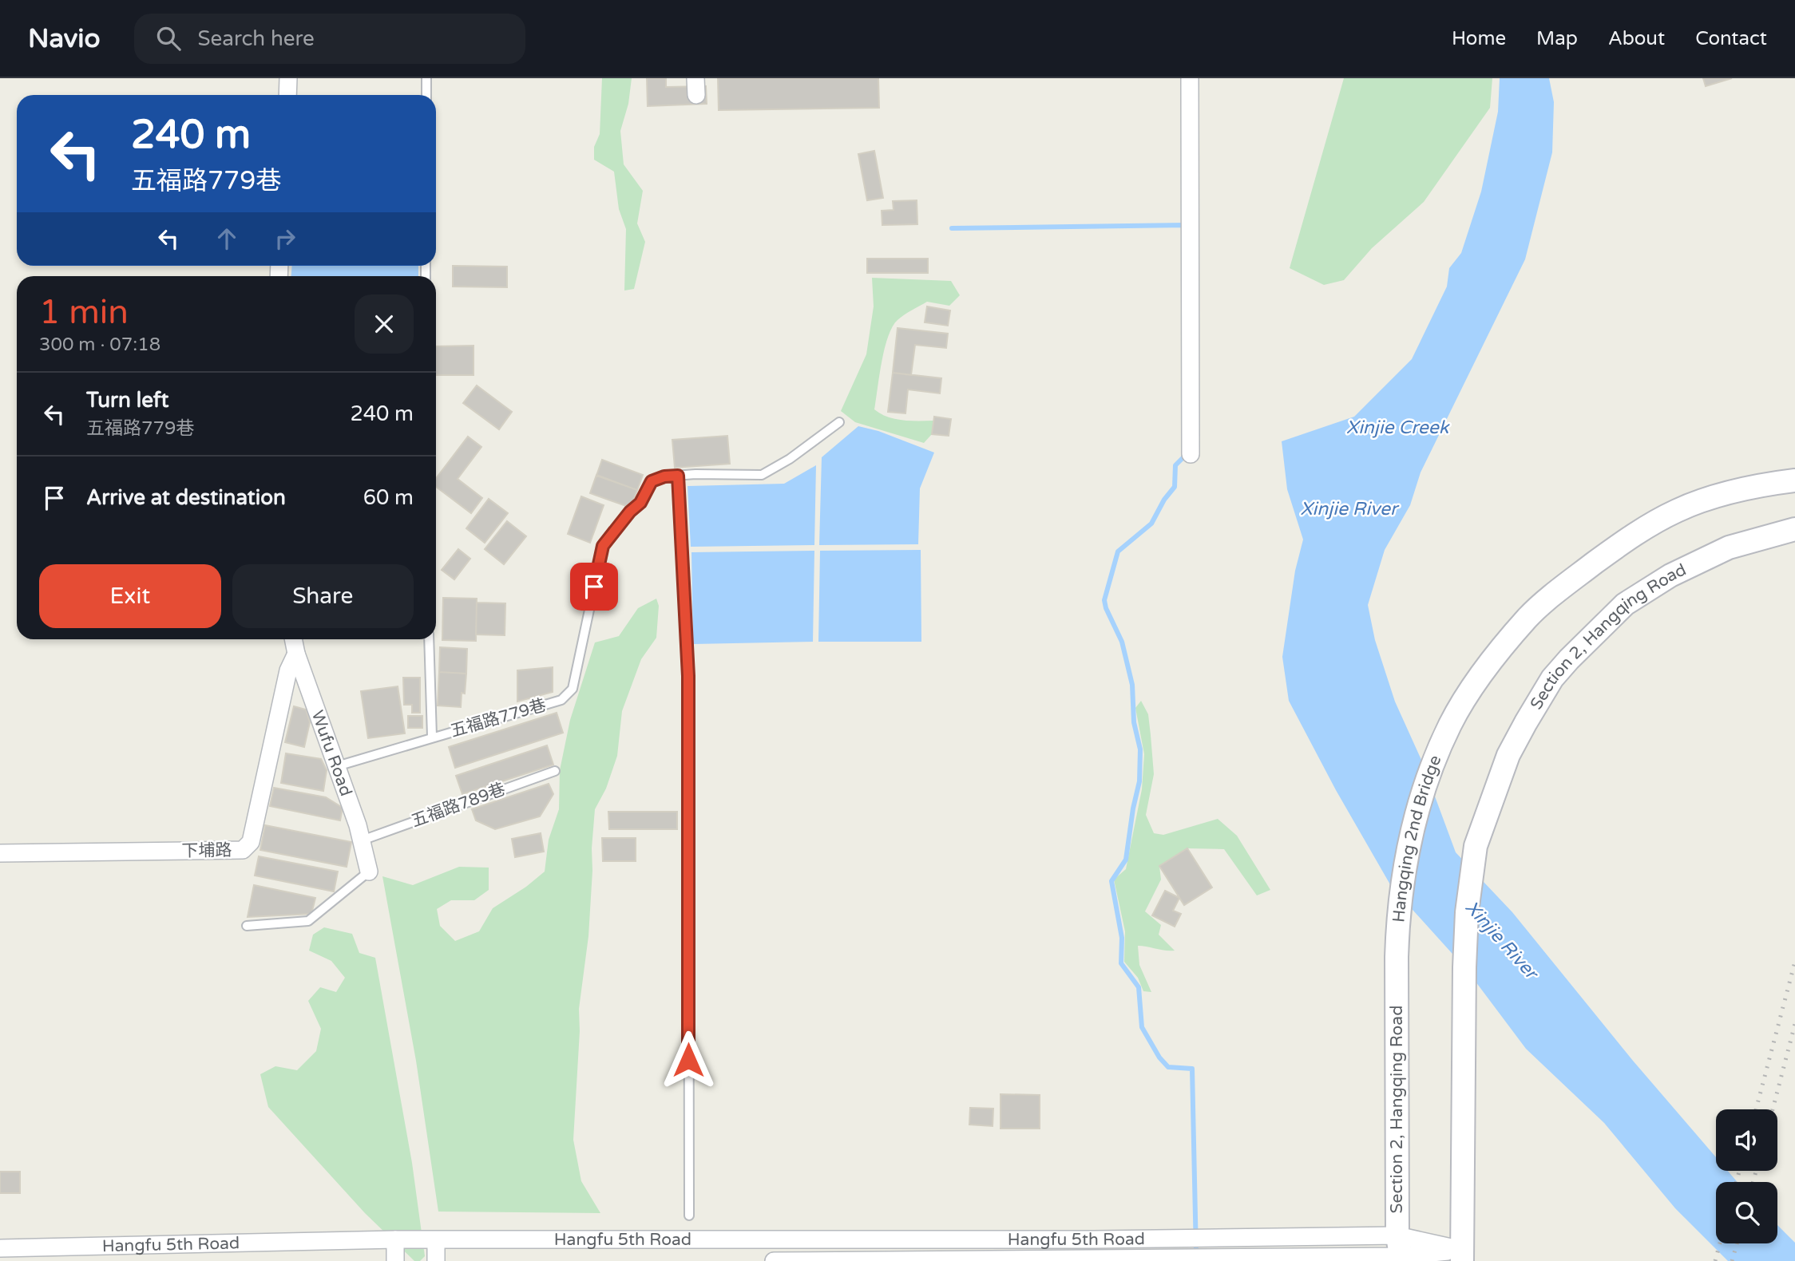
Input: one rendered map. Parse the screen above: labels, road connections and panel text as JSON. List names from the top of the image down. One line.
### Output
{"streets":{"street":["Section 2, Hangqing Road","Wufu Road","Hangqing 2nd Bridge","下埔路","Hangfu 5th Road"],"lane":["五福路779巷","五福路789巷"]},"crossings":[["Section 2, Hangqing Road","Hangqing 2nd Bridge"],["Section 2, Hangqing Road","Hangfu 5th Road"],["五福路779巷","Wufu Road"],["Wufu Road","五福路789巷"],["Wufu Road","下埔路"]],"water":["Xinjie Creek","Xinjie River"],"page":{"header":"Navio","search":"Search here","nav":["Home","Map","About","Contact"],"turn":["240 m","五福路779巷"],"heading":["1 min","300 m · 07:18"],"list":[{"name":"Turn left","note":"五福路779巷","value":"240 m"},{"name":"Arrive at destination","value":"60 m"}],"buttons":["Exit","Share"]}}
